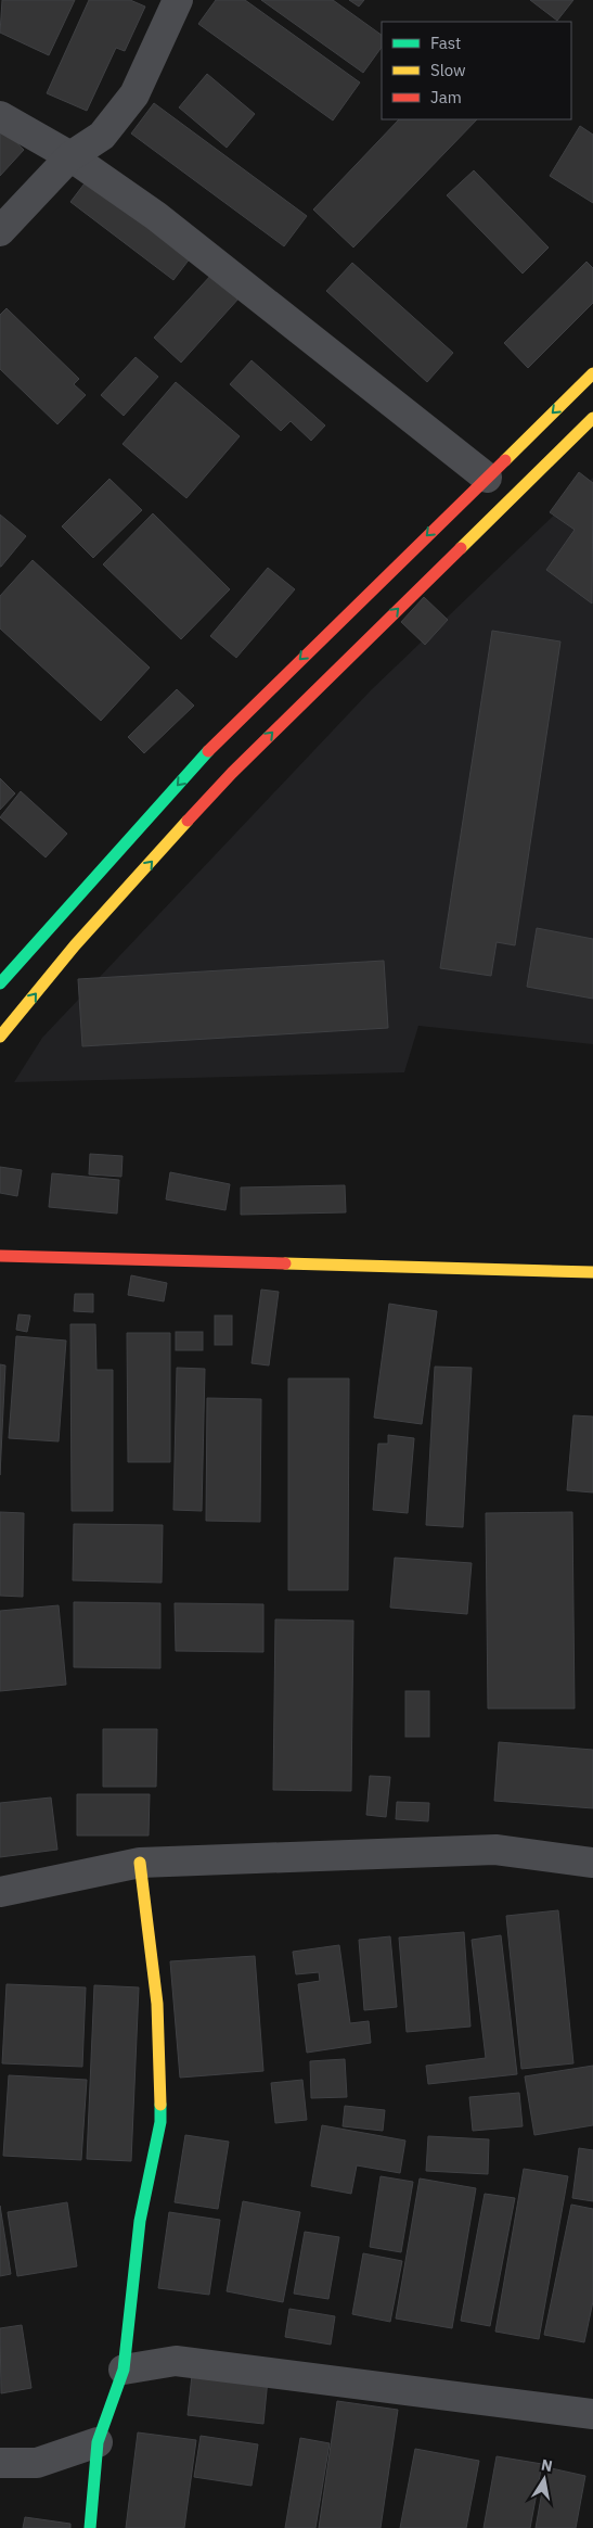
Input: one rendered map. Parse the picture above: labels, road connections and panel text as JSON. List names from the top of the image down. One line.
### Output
{"legend":["Fast","Slow","Jam"],"north":"top"}
